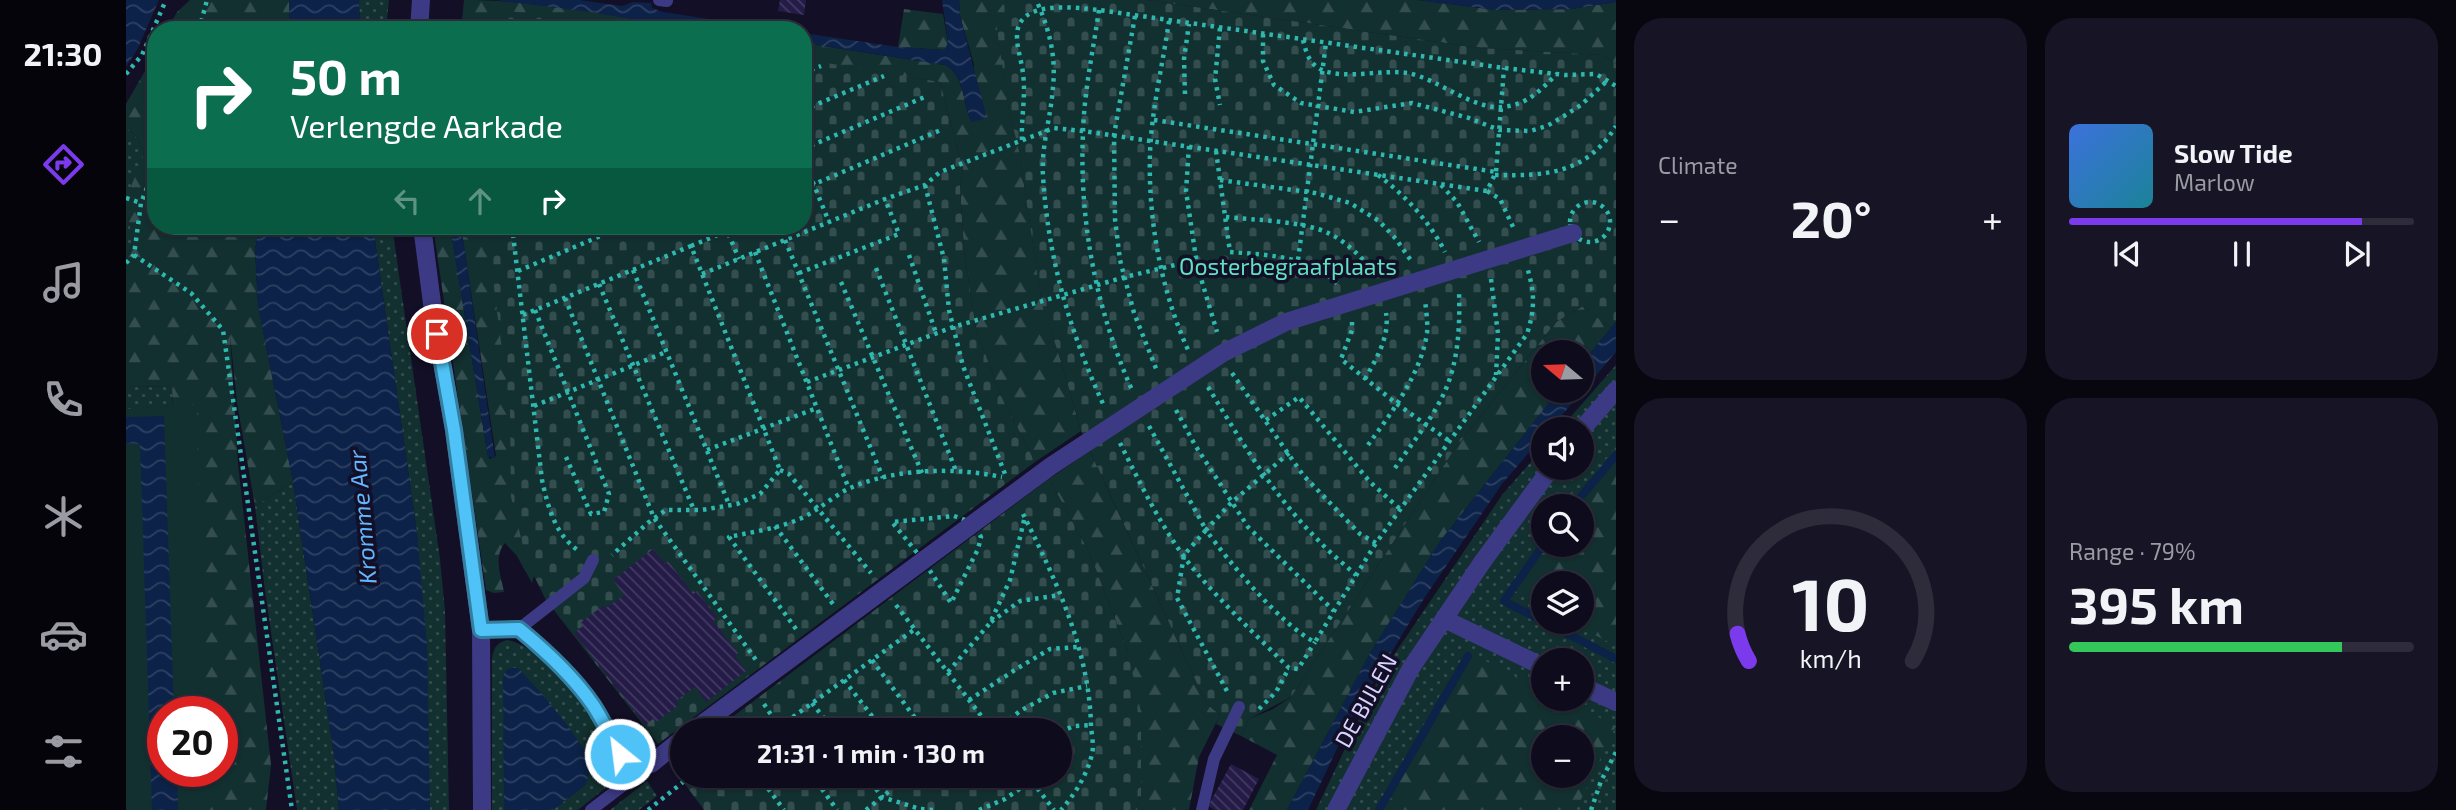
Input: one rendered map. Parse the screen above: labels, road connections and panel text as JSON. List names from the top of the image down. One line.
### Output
{"streets":{"street":["DE BIJLEN"]},"water":["Kromme Aar"],"parks":["Oosterbegraafplaats"],"north":"left","page":{"tabs":"21:30","tile":["Climate",["Range · 79%","395 km"]],"turn":["50 m","Verlengde Aarkade"],"song":["Slow Tide","Marlow"],"heat":["−","20°","+"],"map_buttons":["+","−"],"limit":"20","trip":"21:31 · 1 min · 130 m","gauge":["10","km/h"]}}
